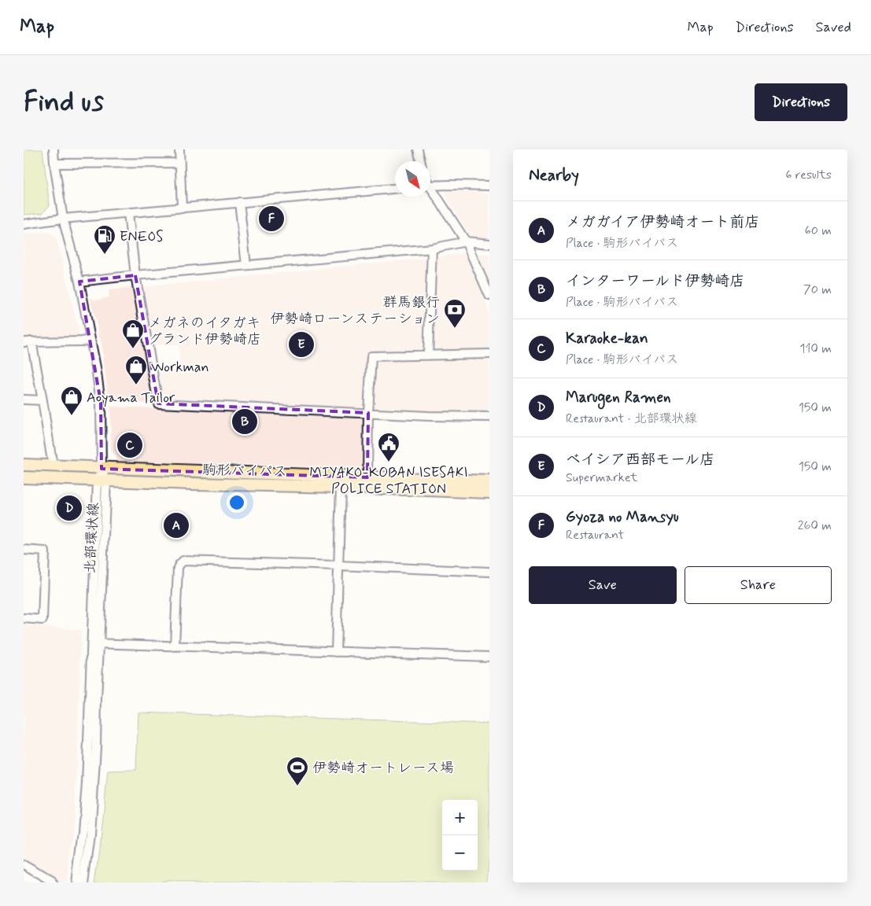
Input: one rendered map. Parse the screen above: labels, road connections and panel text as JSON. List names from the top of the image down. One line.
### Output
{"streets":{"main road":["駒形バイパス"],"street":["北部環状線"]},"crossings":[["駒形バイパス","北部環状線"]],"places":{"fuel station":["ENEOS"],"bank":["群馬銀行 伊勢崎ローンステーション"],"shop":["メガネのイタガキ グランド伊勢崎店","Workman","Aoyama Tailor"],"public building":["MIYAKO-KOBAN ISESAKI POLICE STATION"],"sports":["伊勢崎オートレース場"]},"north":"bottom right","page":{"header":"Map","nav":["Map","Directions","Saved"],"buttons":["Directions",["Save","Share"]],"title":"Find us","heading":["Nearby","6 results"],"list":[{"mark":"A","name":"メガガイア伊勢崎オート前店","note":"Place · 駒形バイパス","value":"60 m"},{"mark":"B","name":"インターワールド伊勢崎店","note":"Place · 駒形バイパス","value":"70 m"},{"mark":"C","name":"Karaoke-kan","note":"Place · 駒形バイパス","value":"110 m"},{"mark":"D","name":"Marugen Ramen","note":"Restaurant · 北部環状線","value":"150 m"},{"mark":"E","name":"ベイシア西部モール店","note":"Supermarket","value":"150 m"},{"mark":"F","name":"Gyoza no Mansyu","note":"Restaurant","value":"260 m"}],"pins":["F","E","B","C","D","A"],"map_buttons":["+","−"]}}
